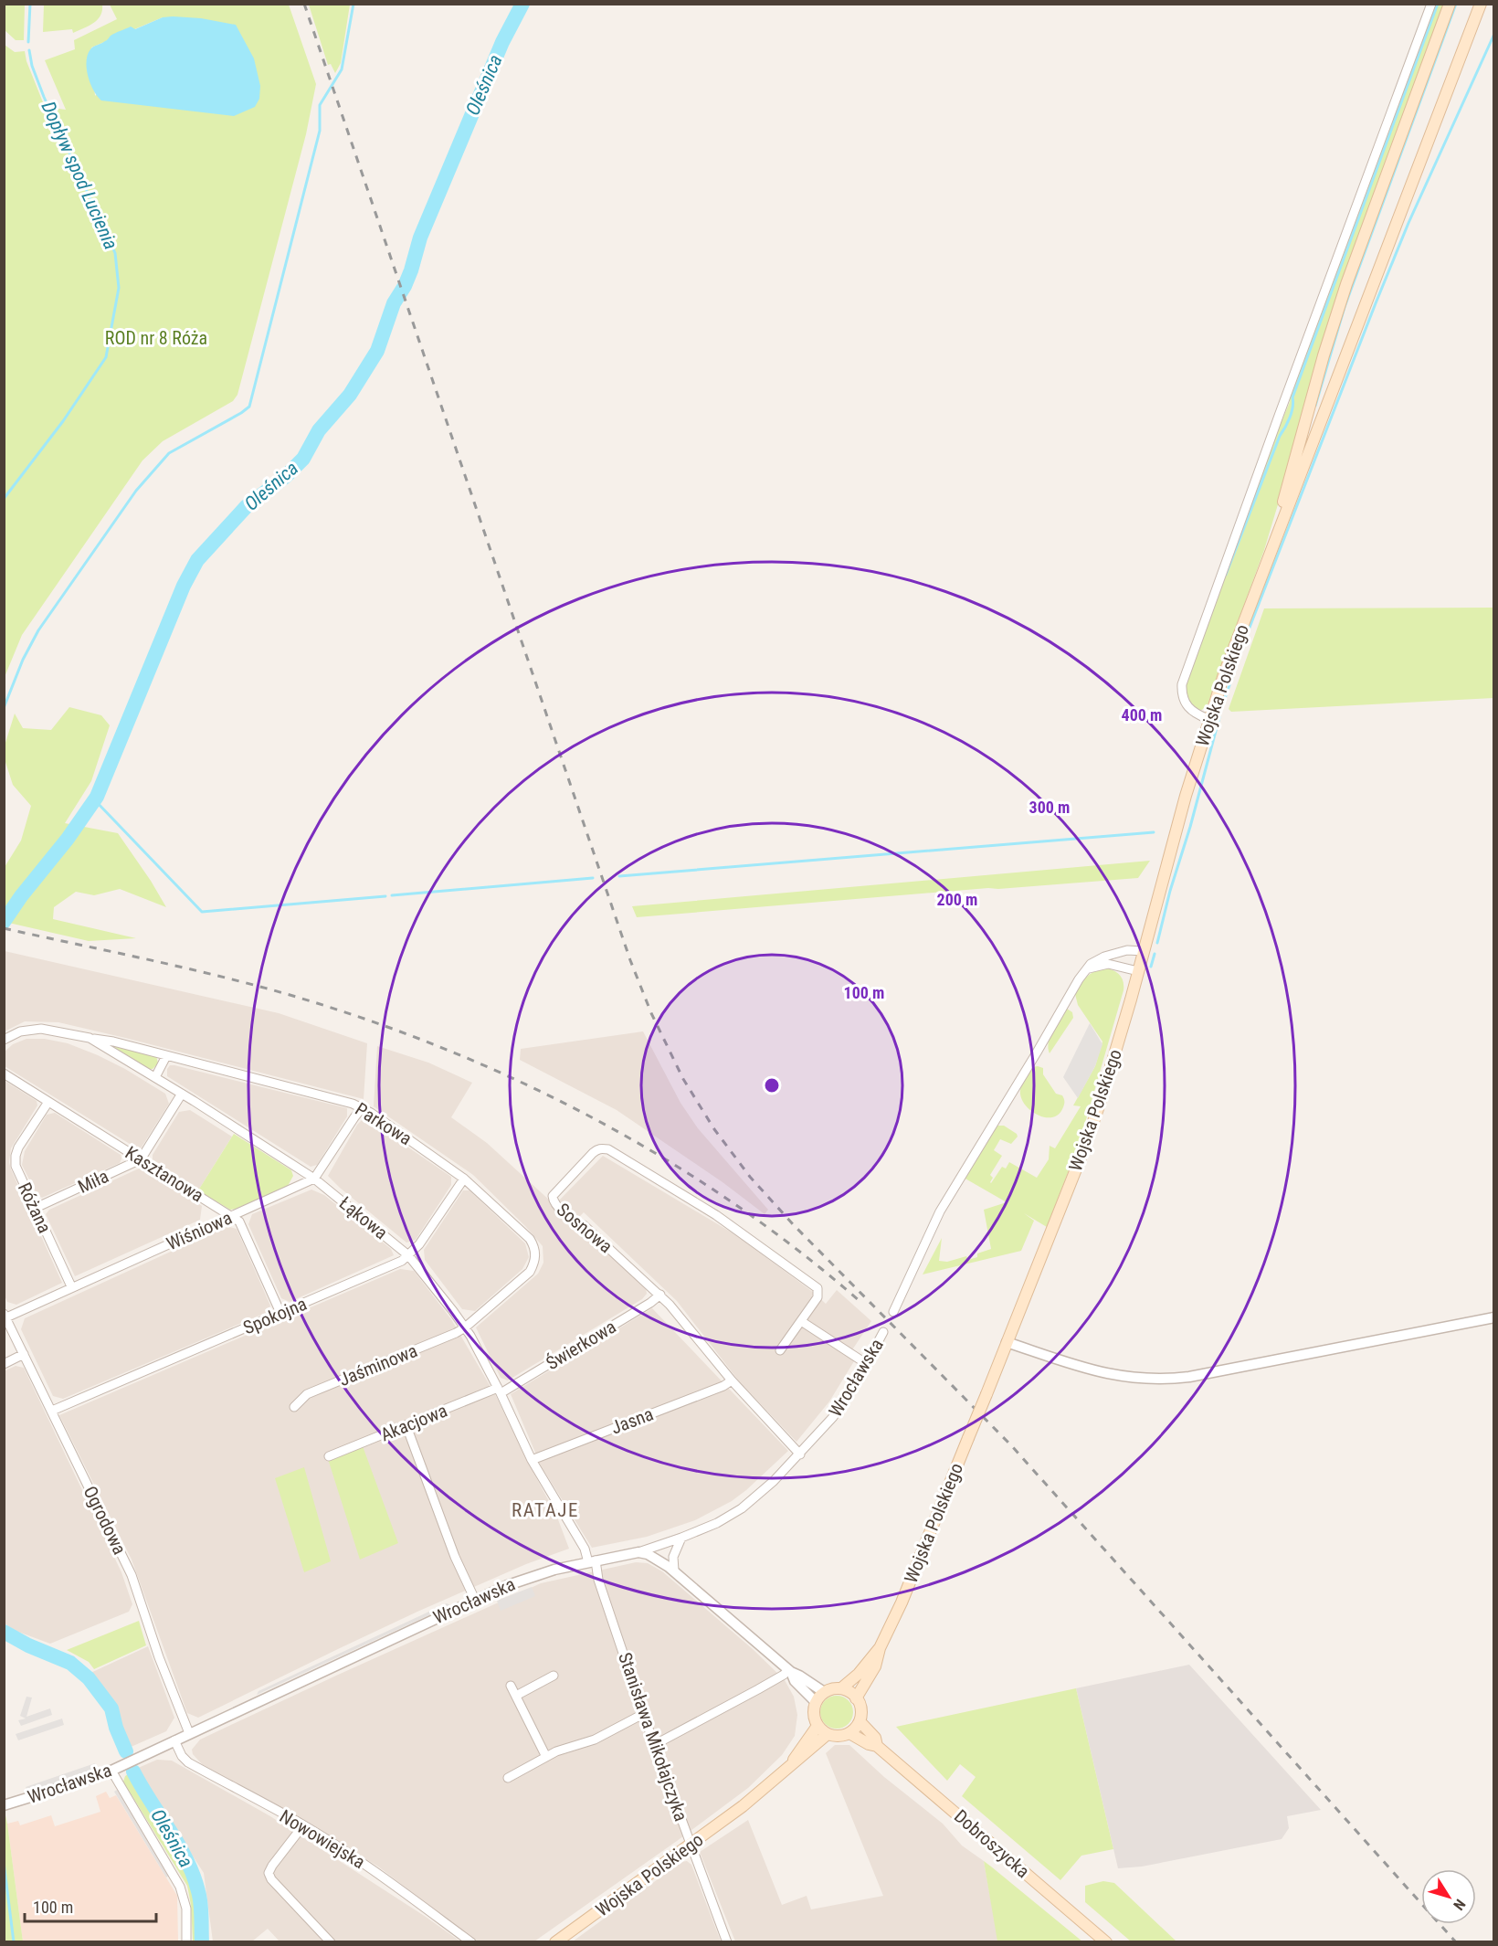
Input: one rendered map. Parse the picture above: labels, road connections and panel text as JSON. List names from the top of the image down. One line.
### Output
{"streets":{"main road":["Wojska Polskiego","Dobroszycka"],"street":["Parkowa","Kasztanowa","Miła","Różana","Łąkowa","Sosnowa","Wiśniowa","Spokojna","Świerkowa","Jaśminowa","Wrocławska","Jasna","Akacjowa","Ogrodowa","Stanisława Mikołajczyka","Nowowiejska"]},"crossings":[["Wojska Polskiego","Stanisława Mikołajczyka"],["Wojska Polskiego","Dobroszycka"],["Parkowa","Łąkowa"],["Parkowa","Spokojna"],["Parkowa","Jaśminowa"],["Kasztanowa","Miła"],["Kasztanowa","Różana"],["Kasztanowa","Wiśniowa"],["Kasztanowa","Spokojna"],["Miła","Różana"],["Różana","Wiśniowa"],["Łąkowa","Wiśniowa"],["Łąkowa","Spokojna"],["Łąkowa","Świerkowa"],["Łąkowa","Jaśminowa"],["Łąkowa","Wrocławska"],["Łąkowa","Jasna"],["Łąkowa","Akacjowa"],["Łąkowa","Stanisława Mikołajczyka"],["Sosnowa","Świerkowa"],["Sosnowa","Wrocławska"],["Sosnowa","Jasna"],["Wiśniowa","Ogrodowa"],["Spokojna","Ogrodowa"],["Świerkowa","Akacjowa"],["Wrocławska","Ogrodowa"],["Wrocławska","Stanisława Mikołajczyka"],["Wrocławska","Nowowiejska"]],"districts":["RATAJE"],"water":["Oleśnica","Dopływ spod Lucienia"],"parks":["ROD nr 8 Róża"],"scale_bar":"100 m","north":"bottom right","rings":["400 m","300 m","200 m","100 m"]}
